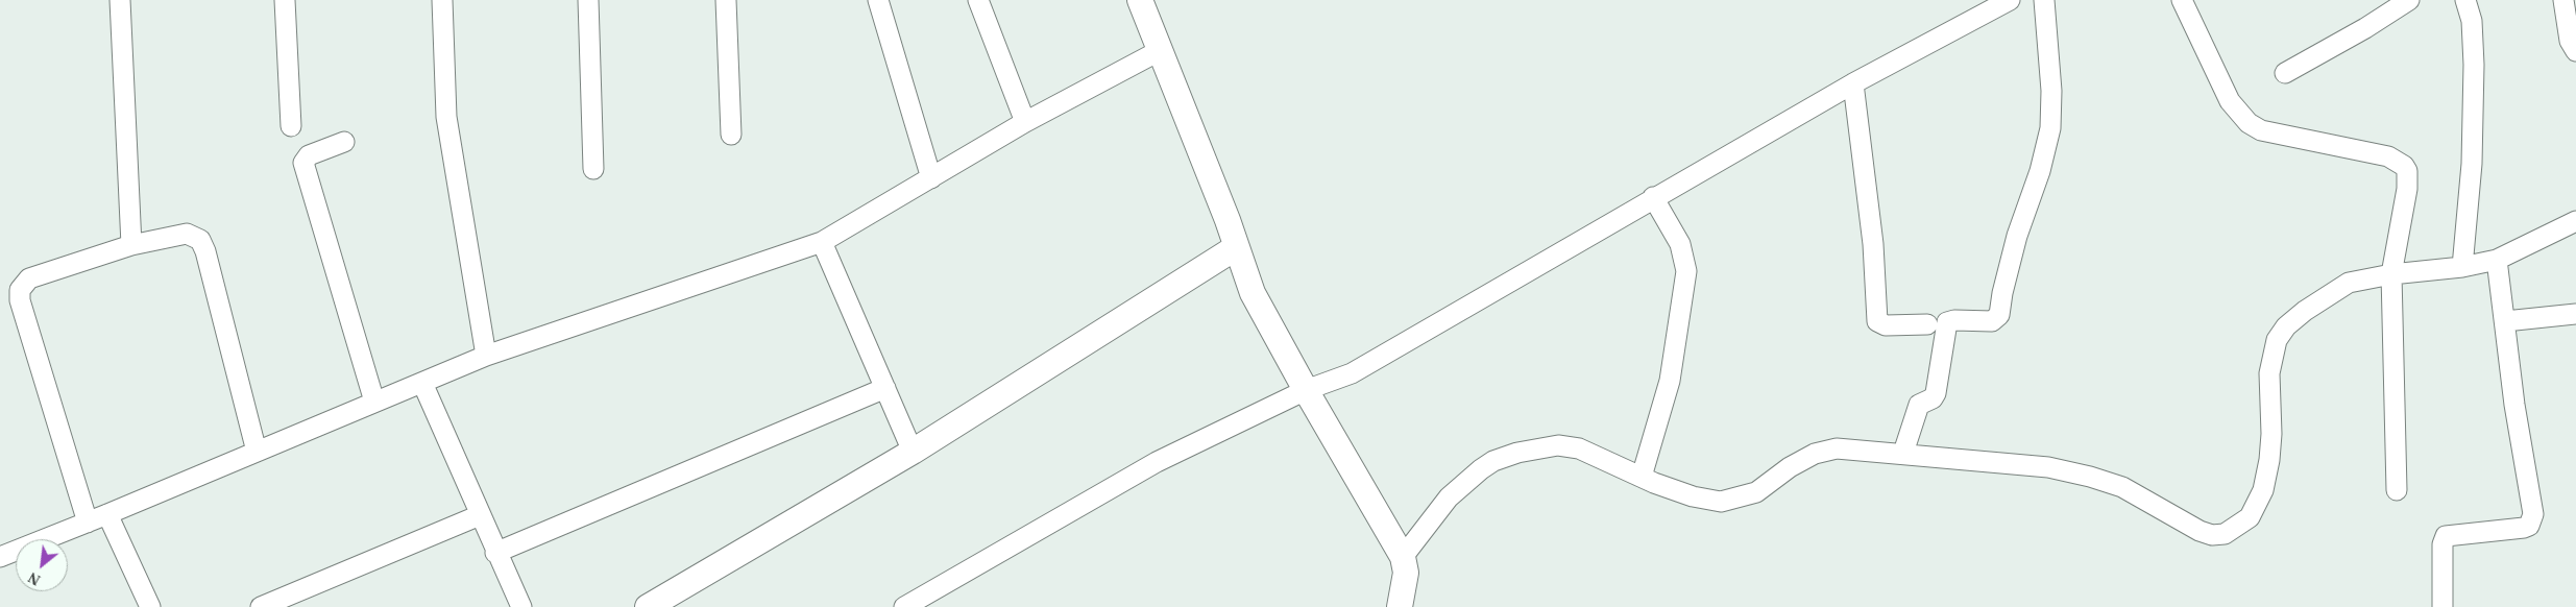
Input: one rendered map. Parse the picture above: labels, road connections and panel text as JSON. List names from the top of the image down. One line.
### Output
{"north":"bottom left"}
